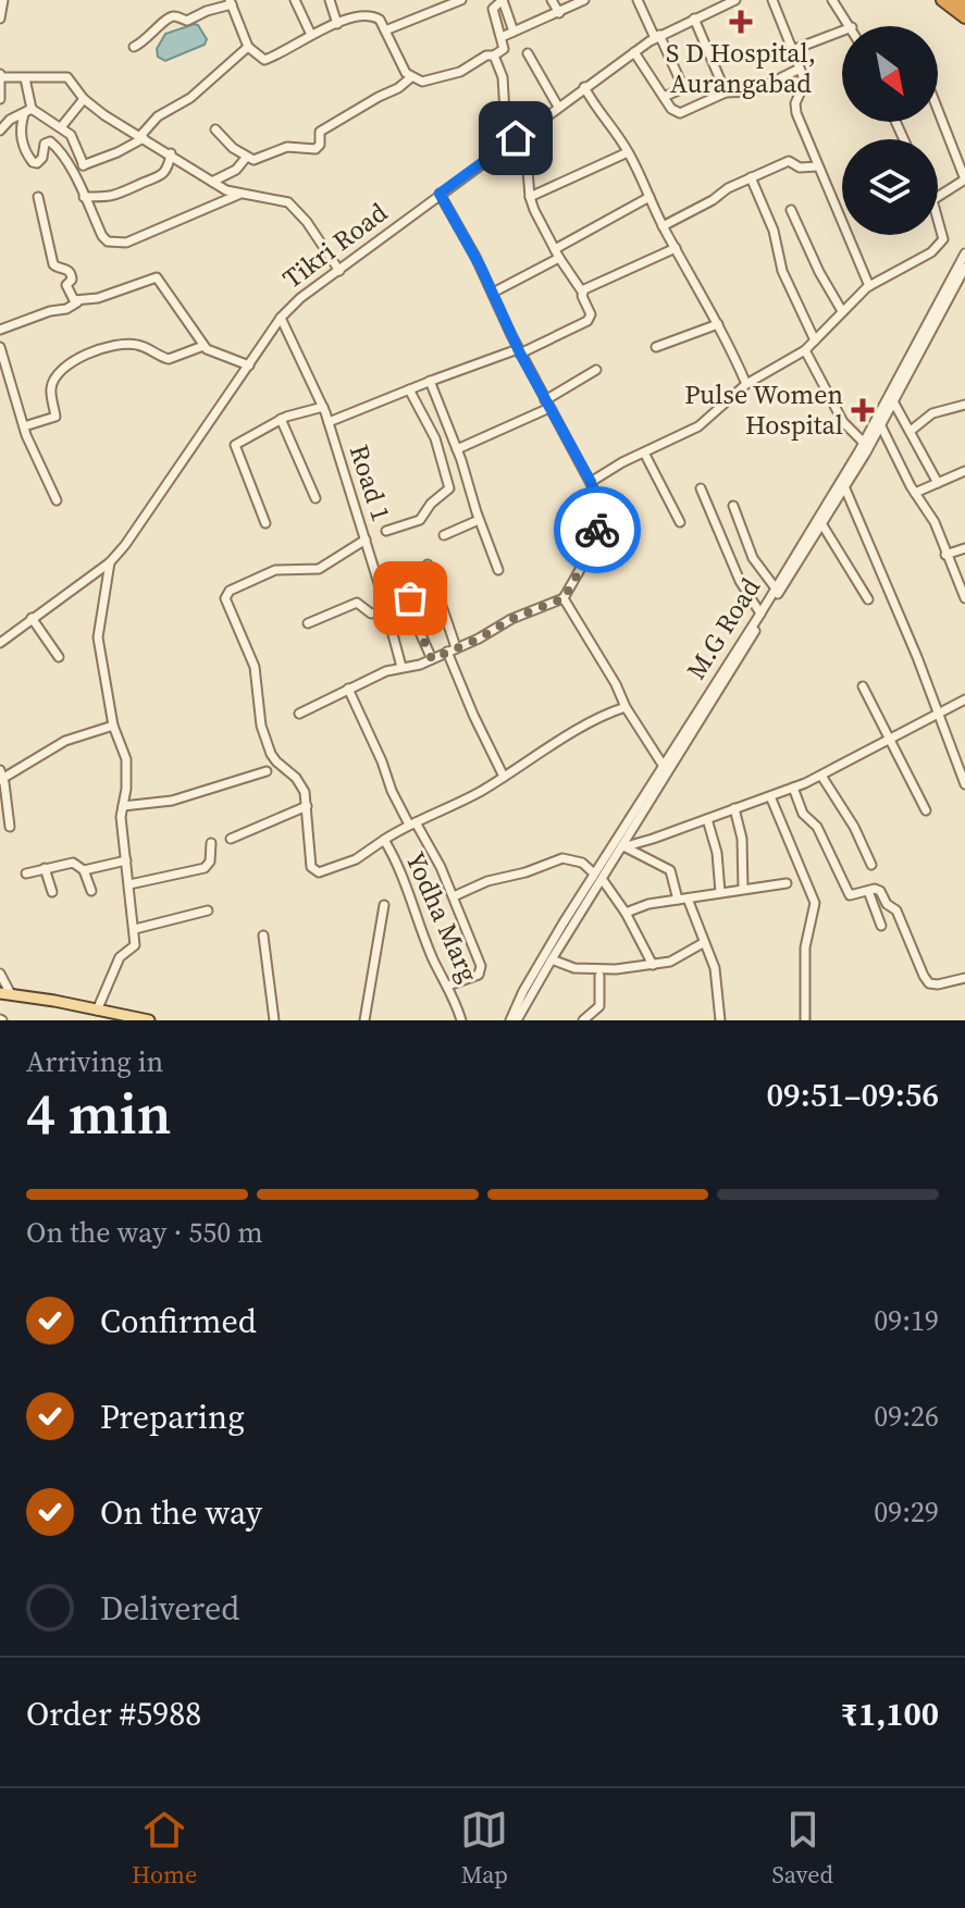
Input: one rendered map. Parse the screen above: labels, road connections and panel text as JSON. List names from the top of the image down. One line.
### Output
{"streets":{"street":["Tikri Road","Road 1","M.G Road","Yodha Marg"]},"crossings":[["Tikri Road","Road 1"],["Road 1","Yodha Marg"]],"places":{"health":["S D Hospital, Aurangabad","Pulse Women Hospital"]},"north":"bottom right","page":{"heading":["4 min","Arriving in","09:51–09:56"],"panel":["Order #5988","₹1,100"],"bar":"On the way · 550 m","list":[["Confirmed","09:19"],["Preparing","09:26"],["On the way","09:29"],"Delivered"],"tabs":["Home","Map","Saved"]}}
